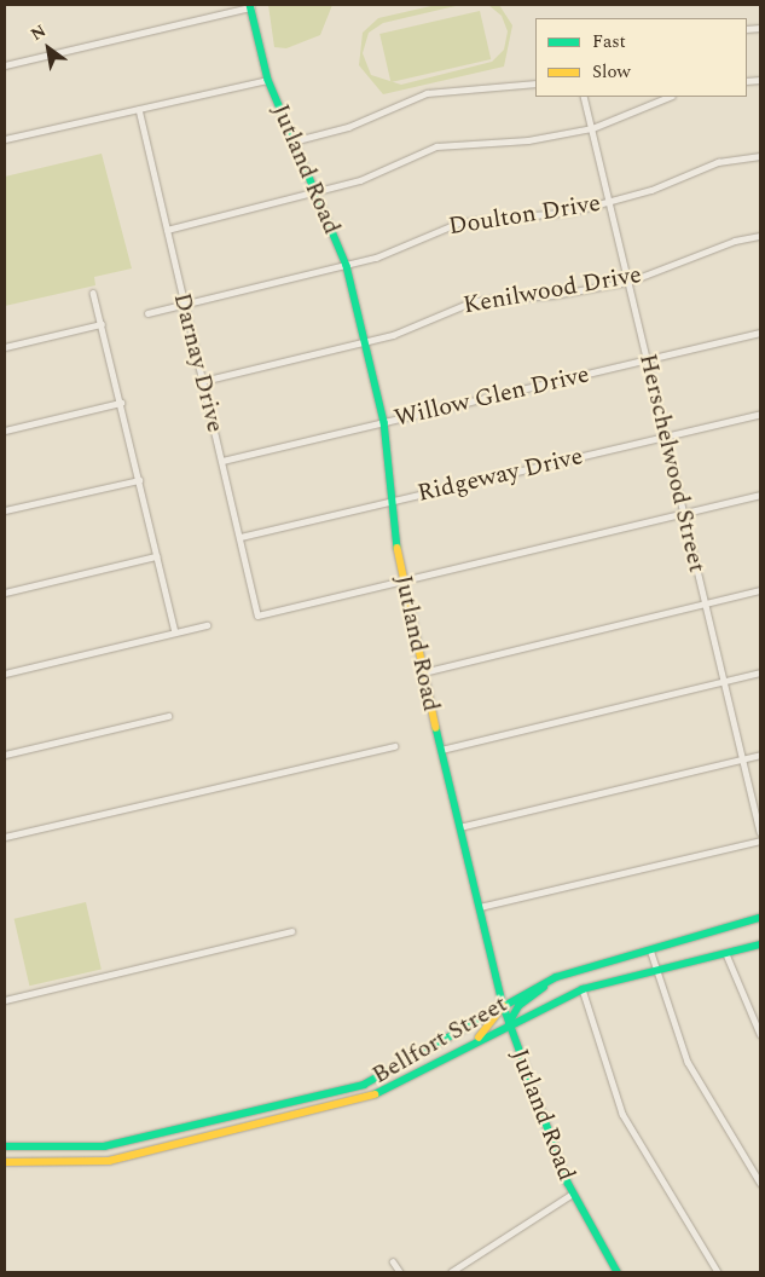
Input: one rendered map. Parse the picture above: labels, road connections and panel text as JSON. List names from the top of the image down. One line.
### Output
{"streets":{"main road":["Jutland Road","Bellfort Street"],"street":["Doulton Drive","Kenilwood Drive","Darnay Drive","Willow Glen Drive","Herschelwood Street","Ridgeway Drive"]},"crossings":[["Jutland Road","Doulton Drive"],["Jutland Road","Kenilwood Drive"],["Jutland Road","Darnay Drive"],["Jutland Road","Willow Glen Drive"],["Jutland Road","Ridgeway Drive"],["Jutland Road","Bellfort Street"],["Doulton Drive","Darnay Drive"],["Doulton Drive","Herschelwood Street"],["Kenilwood Drive","Darnay Drive"],["Kenilwood Drive","Herschelwood Street"],["Darnay Drive","Willow Glen Drive"],["Darnay Drive","Ridgeway Drive"],["Willow Glen Drive","Herschelwood Street"],["Herschelwood Street","Ridgeway Drive"]],"legend":["Fast","Slow"],"north":"top left"}
